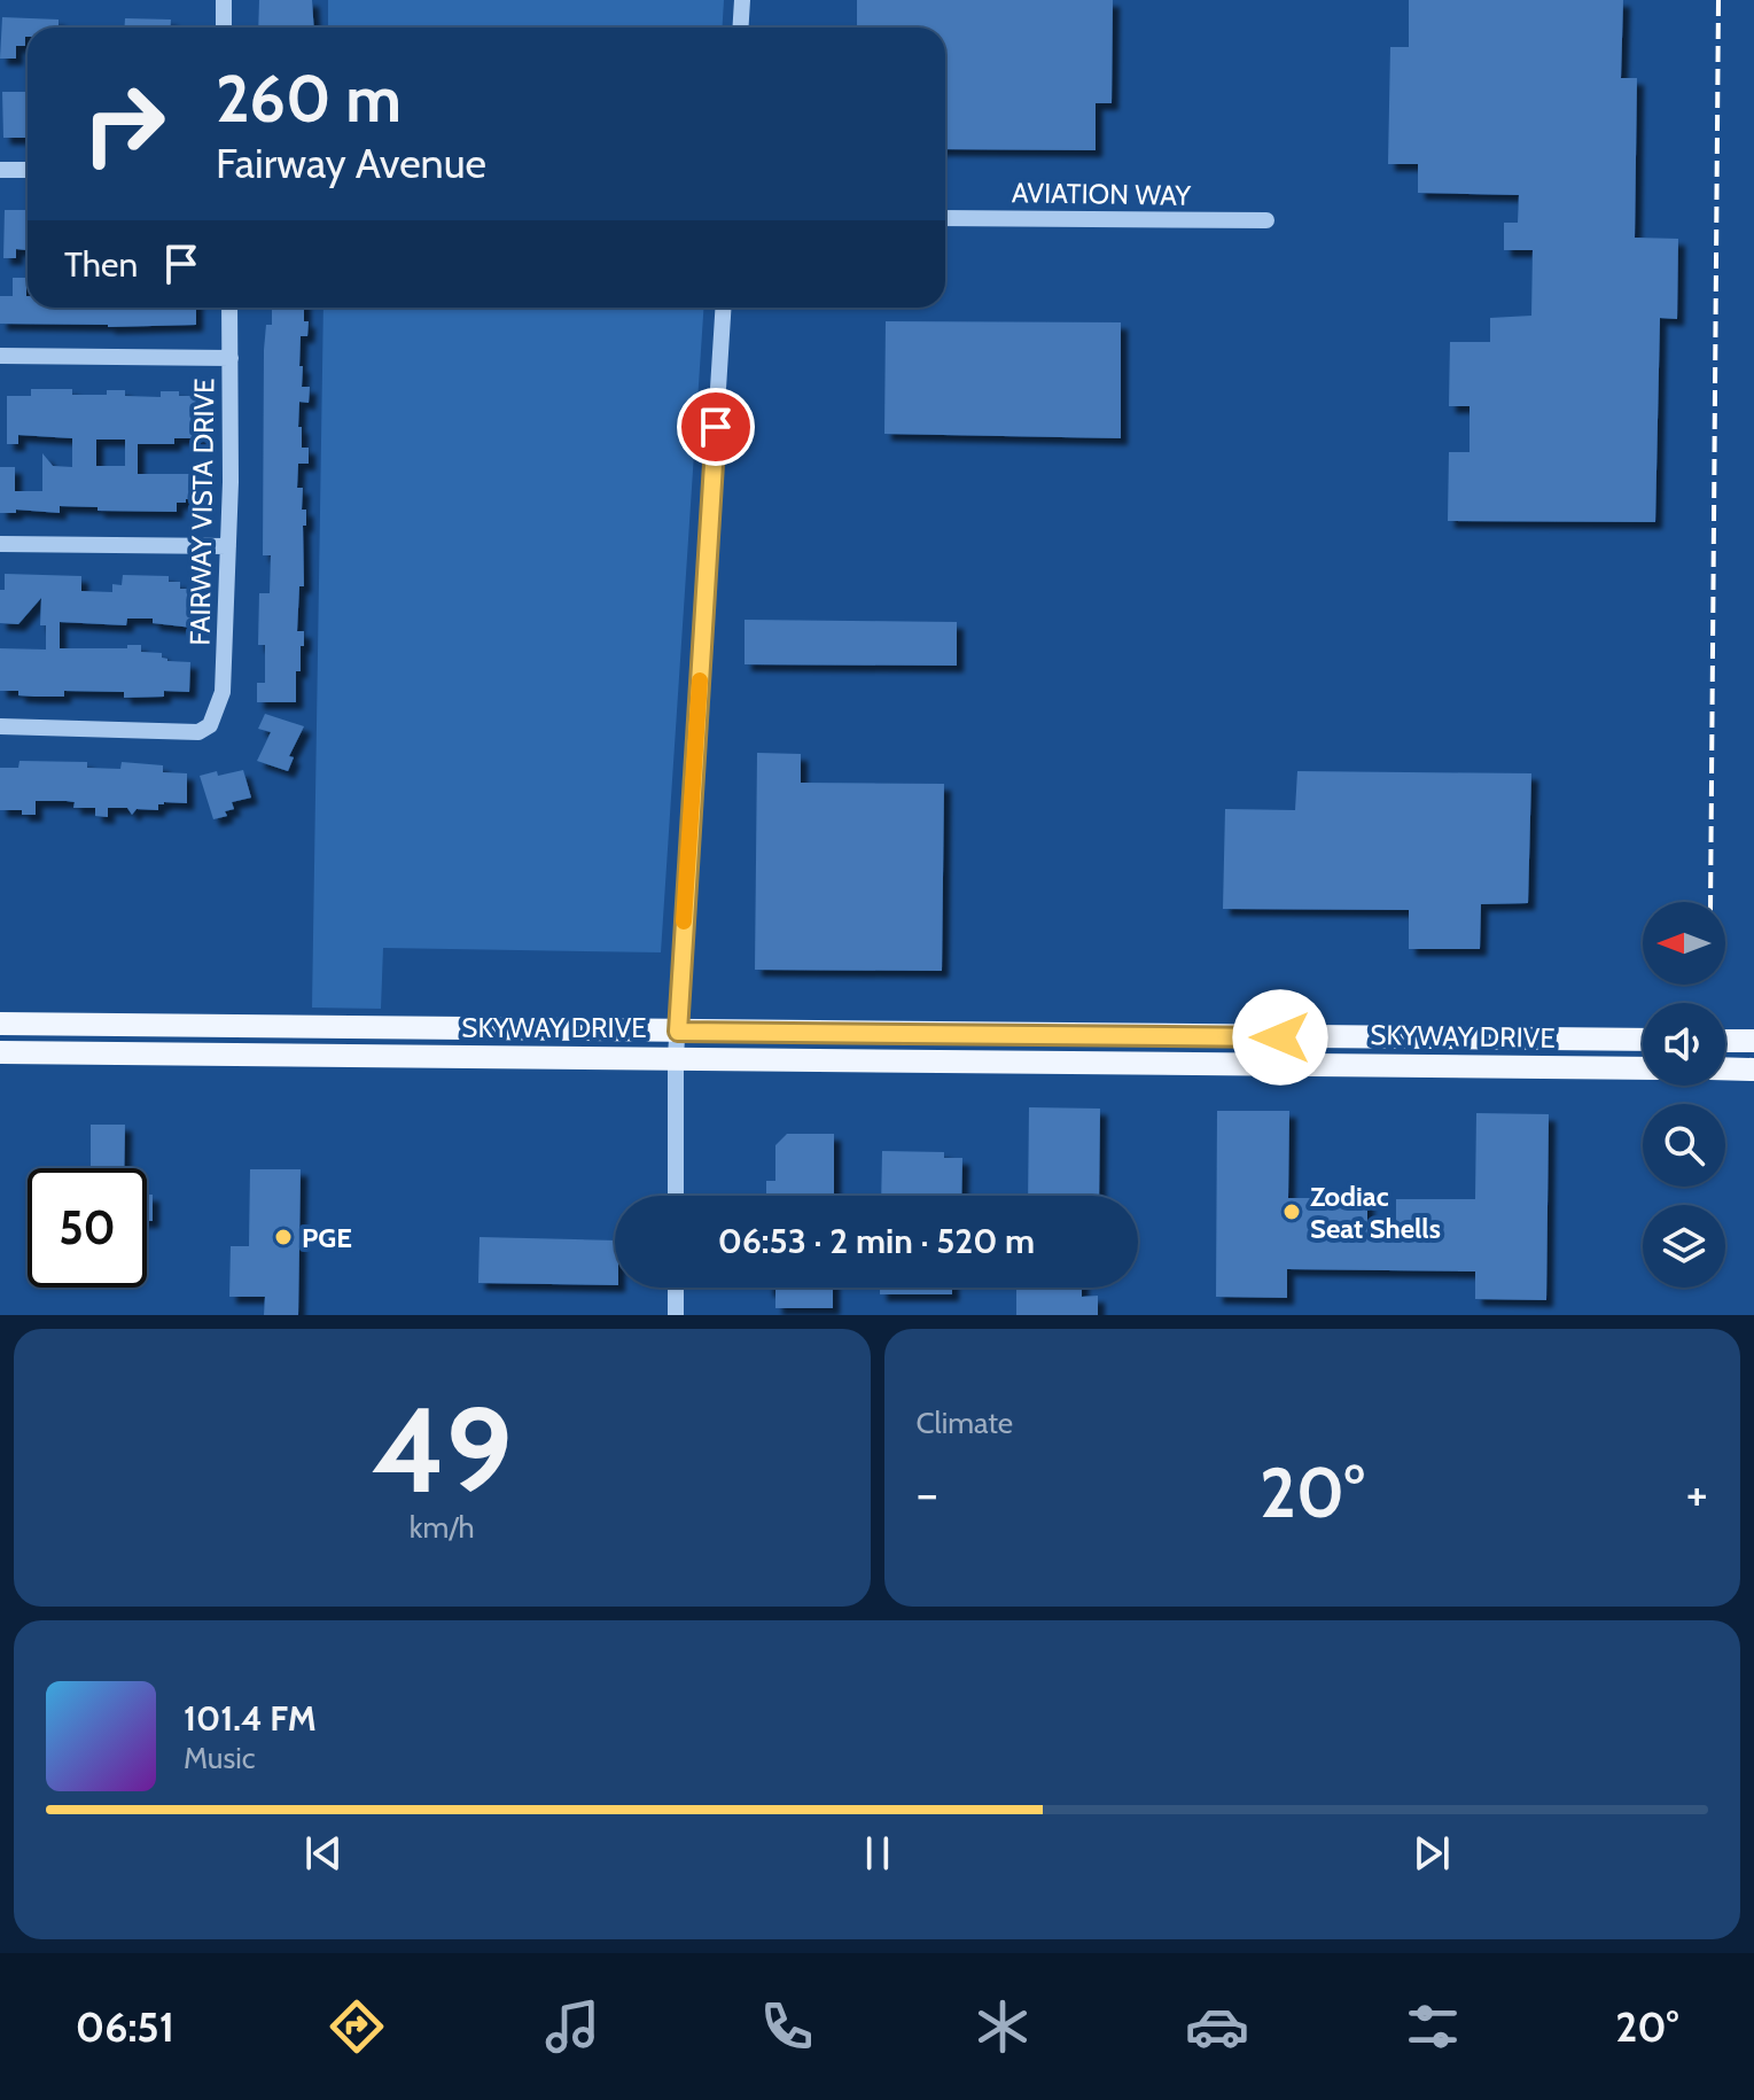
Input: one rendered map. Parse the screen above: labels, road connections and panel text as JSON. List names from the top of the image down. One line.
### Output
{"streets":{"main road":["SKYWAY DRIVE"],"street":["AVIATION WAY","FAIRWAY VISTA DRIVE"]},"places":["Zodiac Seat Shells","PGE"],"north":"left","page":{"turn":["260 m","Fairway Avenue"],"then":"Then","limit":"50","trip":"06:53 · 2 min · 520 m","tile":[["49","km/h"],"Climate"],"heat":["−","20°","+"],"song":["101.4 FM","Music"],"tabs":["06:51","20°"]}}
